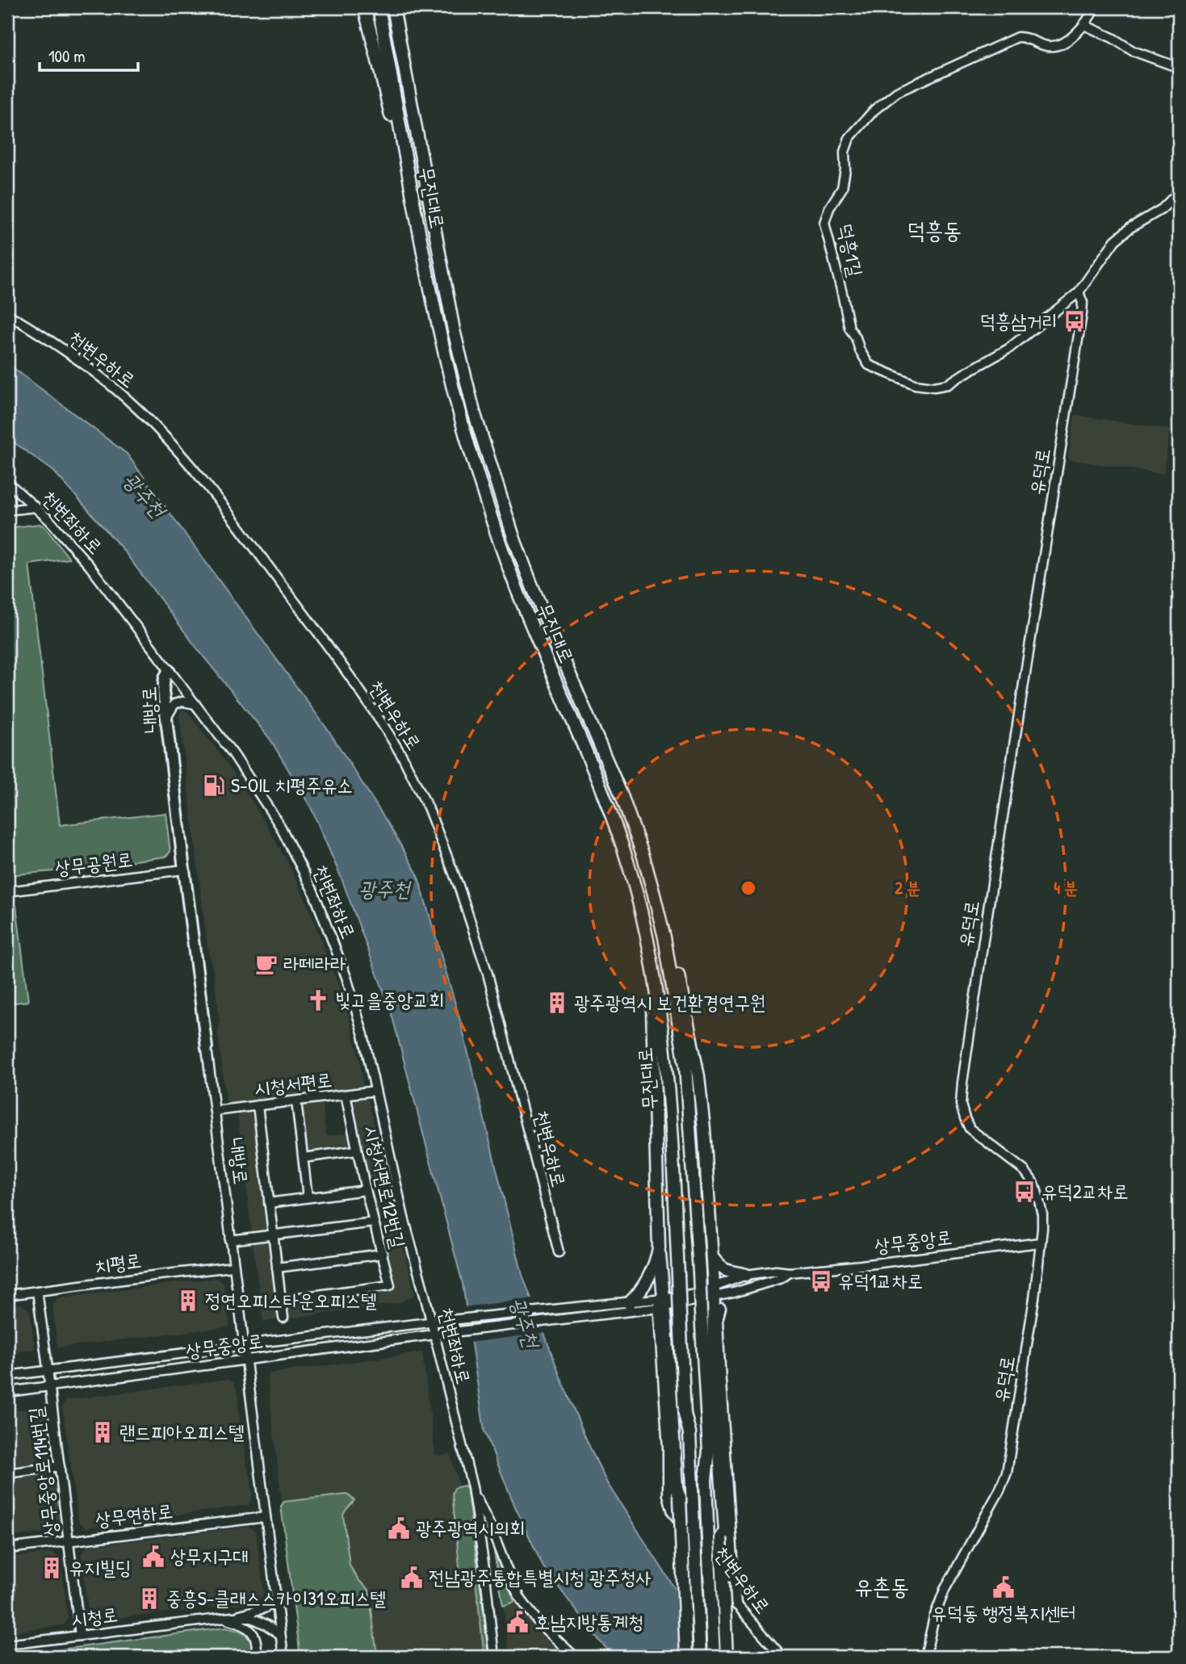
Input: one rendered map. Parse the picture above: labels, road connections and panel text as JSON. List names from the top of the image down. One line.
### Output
{"streets":{"highway":["무진대로"],"main road":["내방로"],"street":["덕흥1길","천변우하로","유덕로","천변좌하로","상무공원로","시청서편로","시청서편로12번길","상무중앙로","치평로","상무중앙로114번길","상무연하로","시청로"]},"crossings":[["덕흥1길","유덕로"],["천변우하로","상무중앙로"],["유덕로","상무중앙로"],["천변좌하로","내방로"],["천변좌하로","시청서편로"],["천변좌하로","상무중앙로"],["내방로","상무공원로"],["내방로","시청서편로"],["내방로","상무중앙로"],["내방로","치평로"],["내방로","상무연하로"],["내방로","시청로"],["시청서편로","시청서편로12번길"],["상무중앙로","상무중앙로114번길"],["치평로","상무중앙로114번길"],["상무중앙로114번길","상무연하로"],["상무중앙로114번길","시청로"]],"districts":["덕흥동","유촌동"],"water":["광주천"],"places":{"bus stop":["덕흥삼거리","유덕2교차로","유덕1교차로"],"fuel station":["S-OIL 치평주유소"],"cafe":["라떼라라"],"church":["빛고을중앙교회"],"building":["광주광역시 보건환경연구원","정연오피스타운오피스텔","랜드피아오피스텔","유지빌딩","중흥S-클래스스카이31오피스텔"],"public building":["광주광역시의회","상무지구대","전남광주통합특별시청 광주청사","유덕동 행정복지센터","호남지방통계청"]},"scale_bar":"100 m","rings":["2 분","4 분"]}
